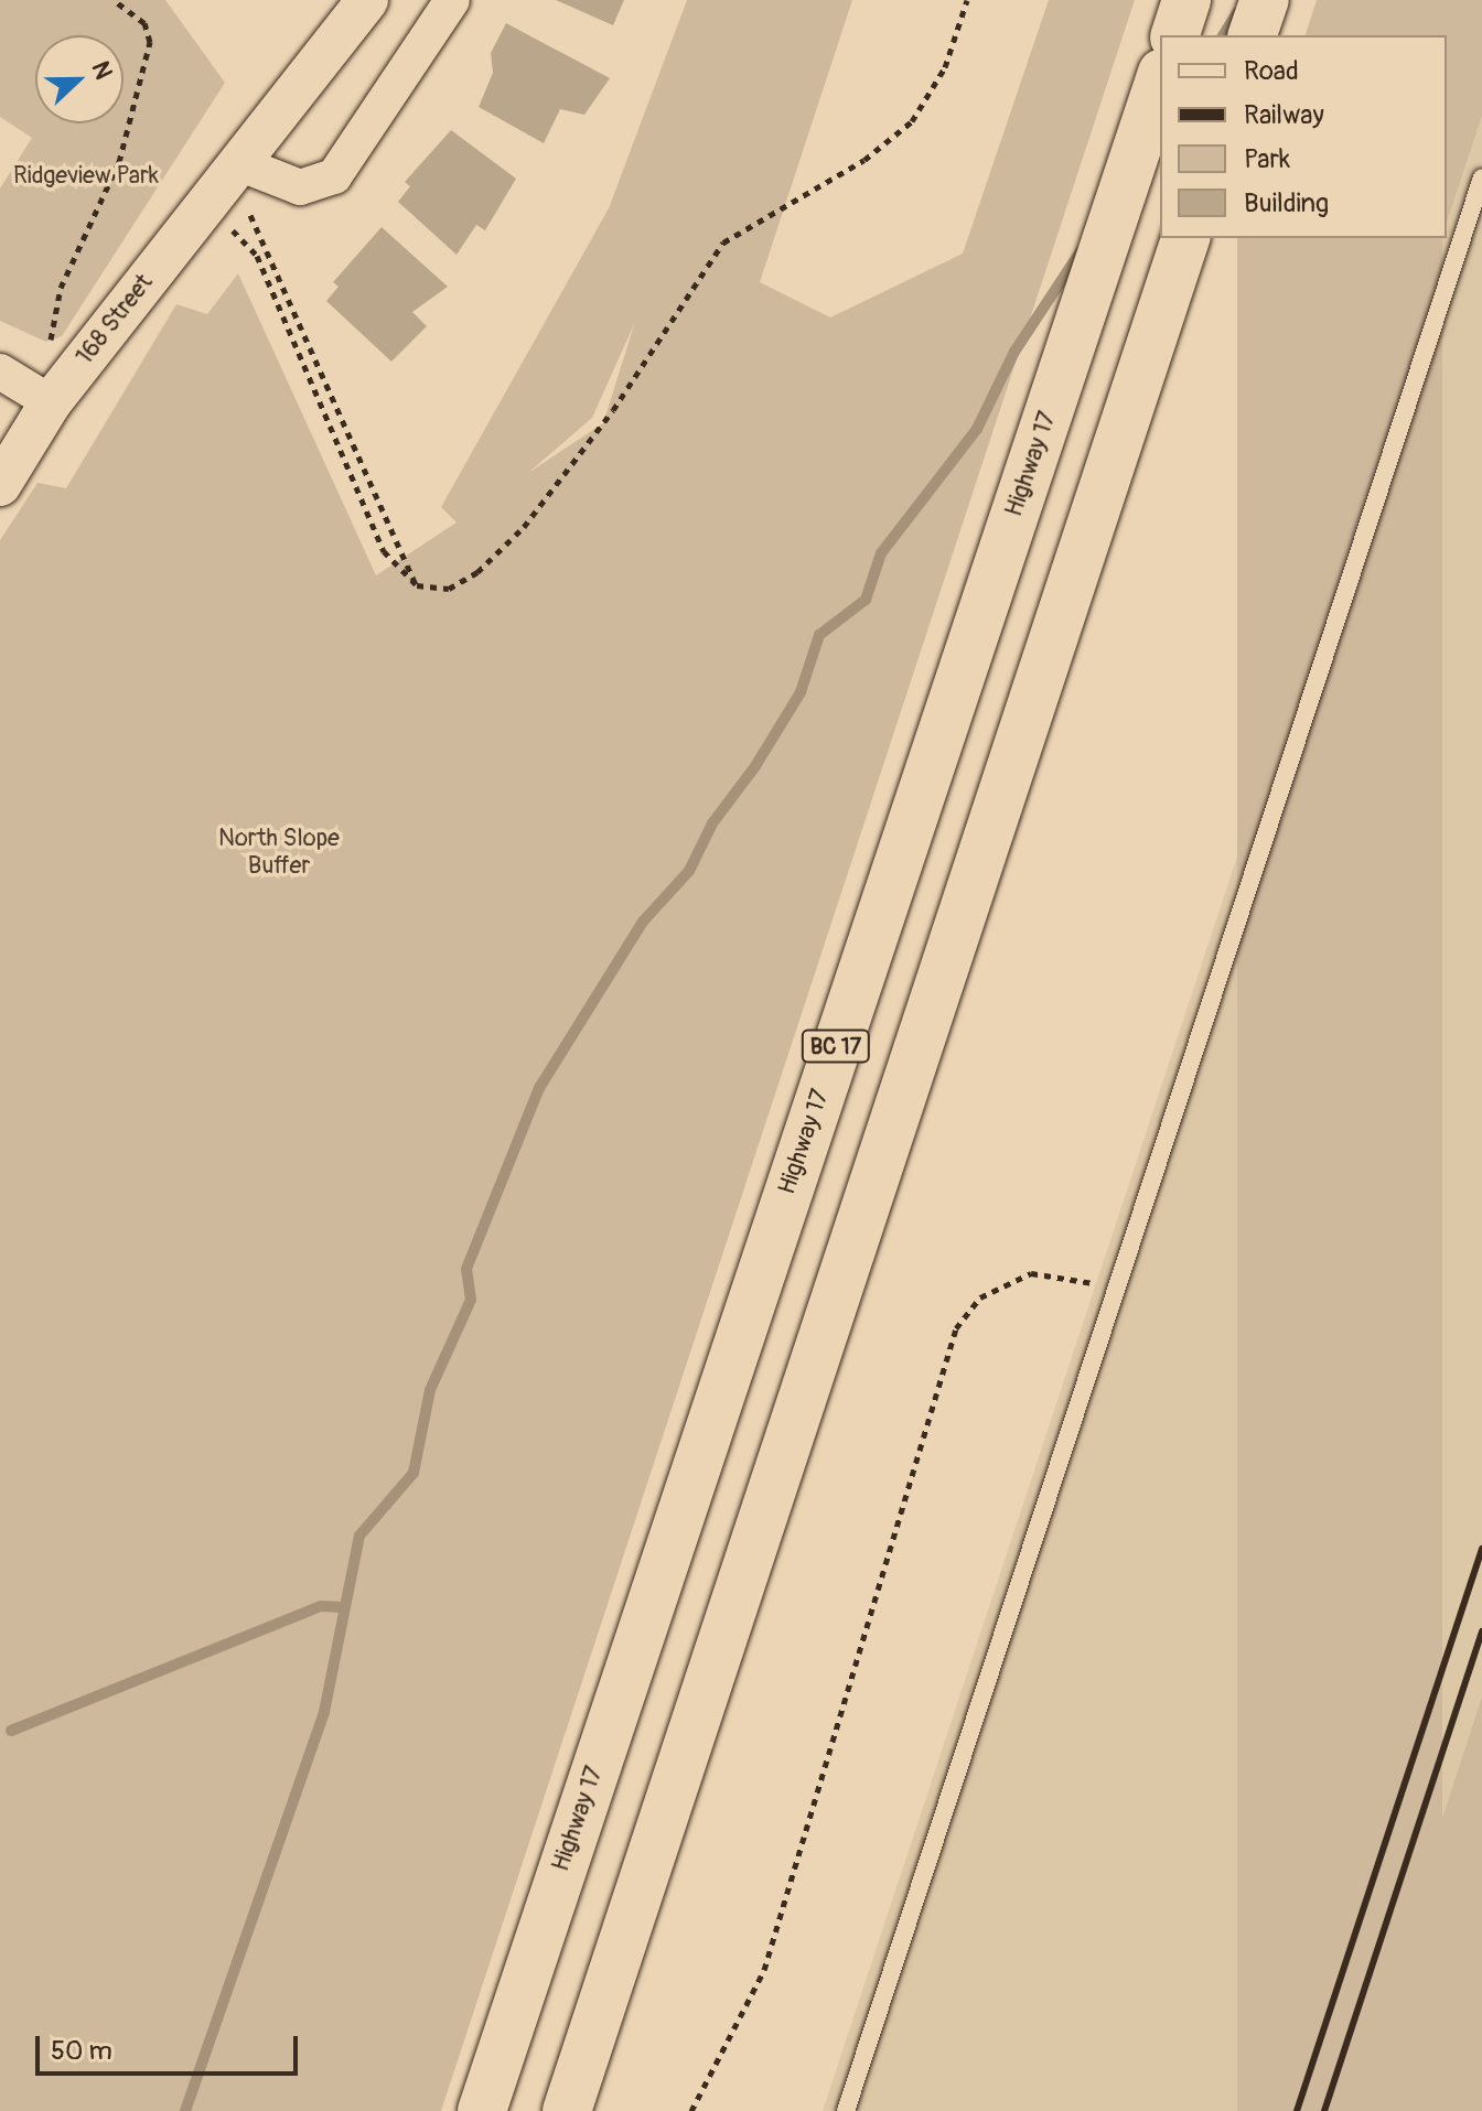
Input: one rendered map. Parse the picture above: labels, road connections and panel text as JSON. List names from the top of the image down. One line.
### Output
{"streets":{"highway":["Highway 17","BC 17"],"street":["168 Street"]},"parks":["Ridgeview Park","North Slope Buffer"],"legend":["Road","Railway","Park","Building"],"scale_bar":"50 m","north":"right"}
